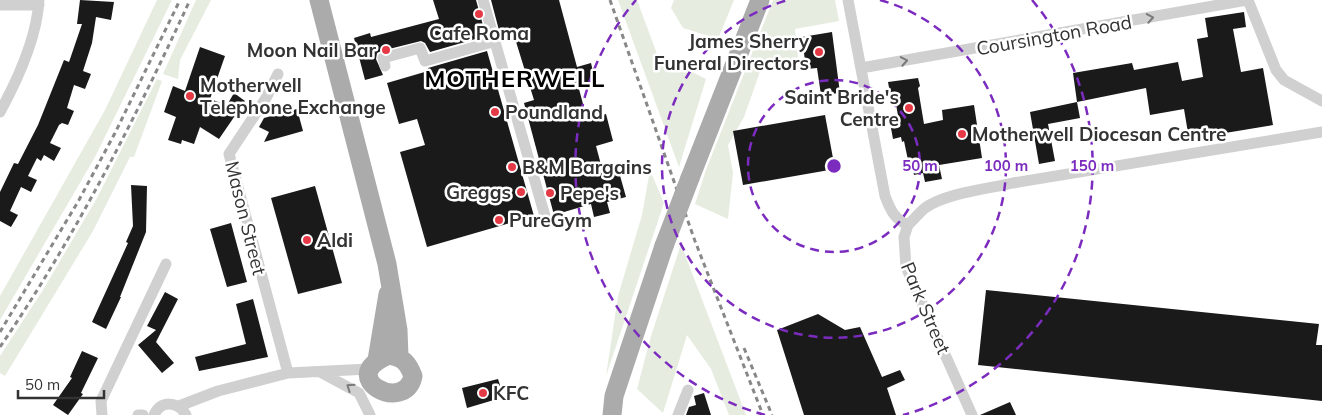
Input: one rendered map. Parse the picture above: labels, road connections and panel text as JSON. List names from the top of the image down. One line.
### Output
{"streets":{"street":["Coursington Road","Mason Street","Park Street"]},"one_way":["Coursington Road"],"districts":["MOTHERWELL"],"places":["Cafe Roma","Moon Nail Bar","James Sherry Funeral Directors","Motherwell Telephone Exchange","Saint Bride's Centre","Poundland","Motherwell Diocesan Centre","B&M Bargains","Greggs","Pepe's","PureGym","Aldi","KFC"],"scale_bar":"50 m","rings":["50 m","100 m","150 m"]}
